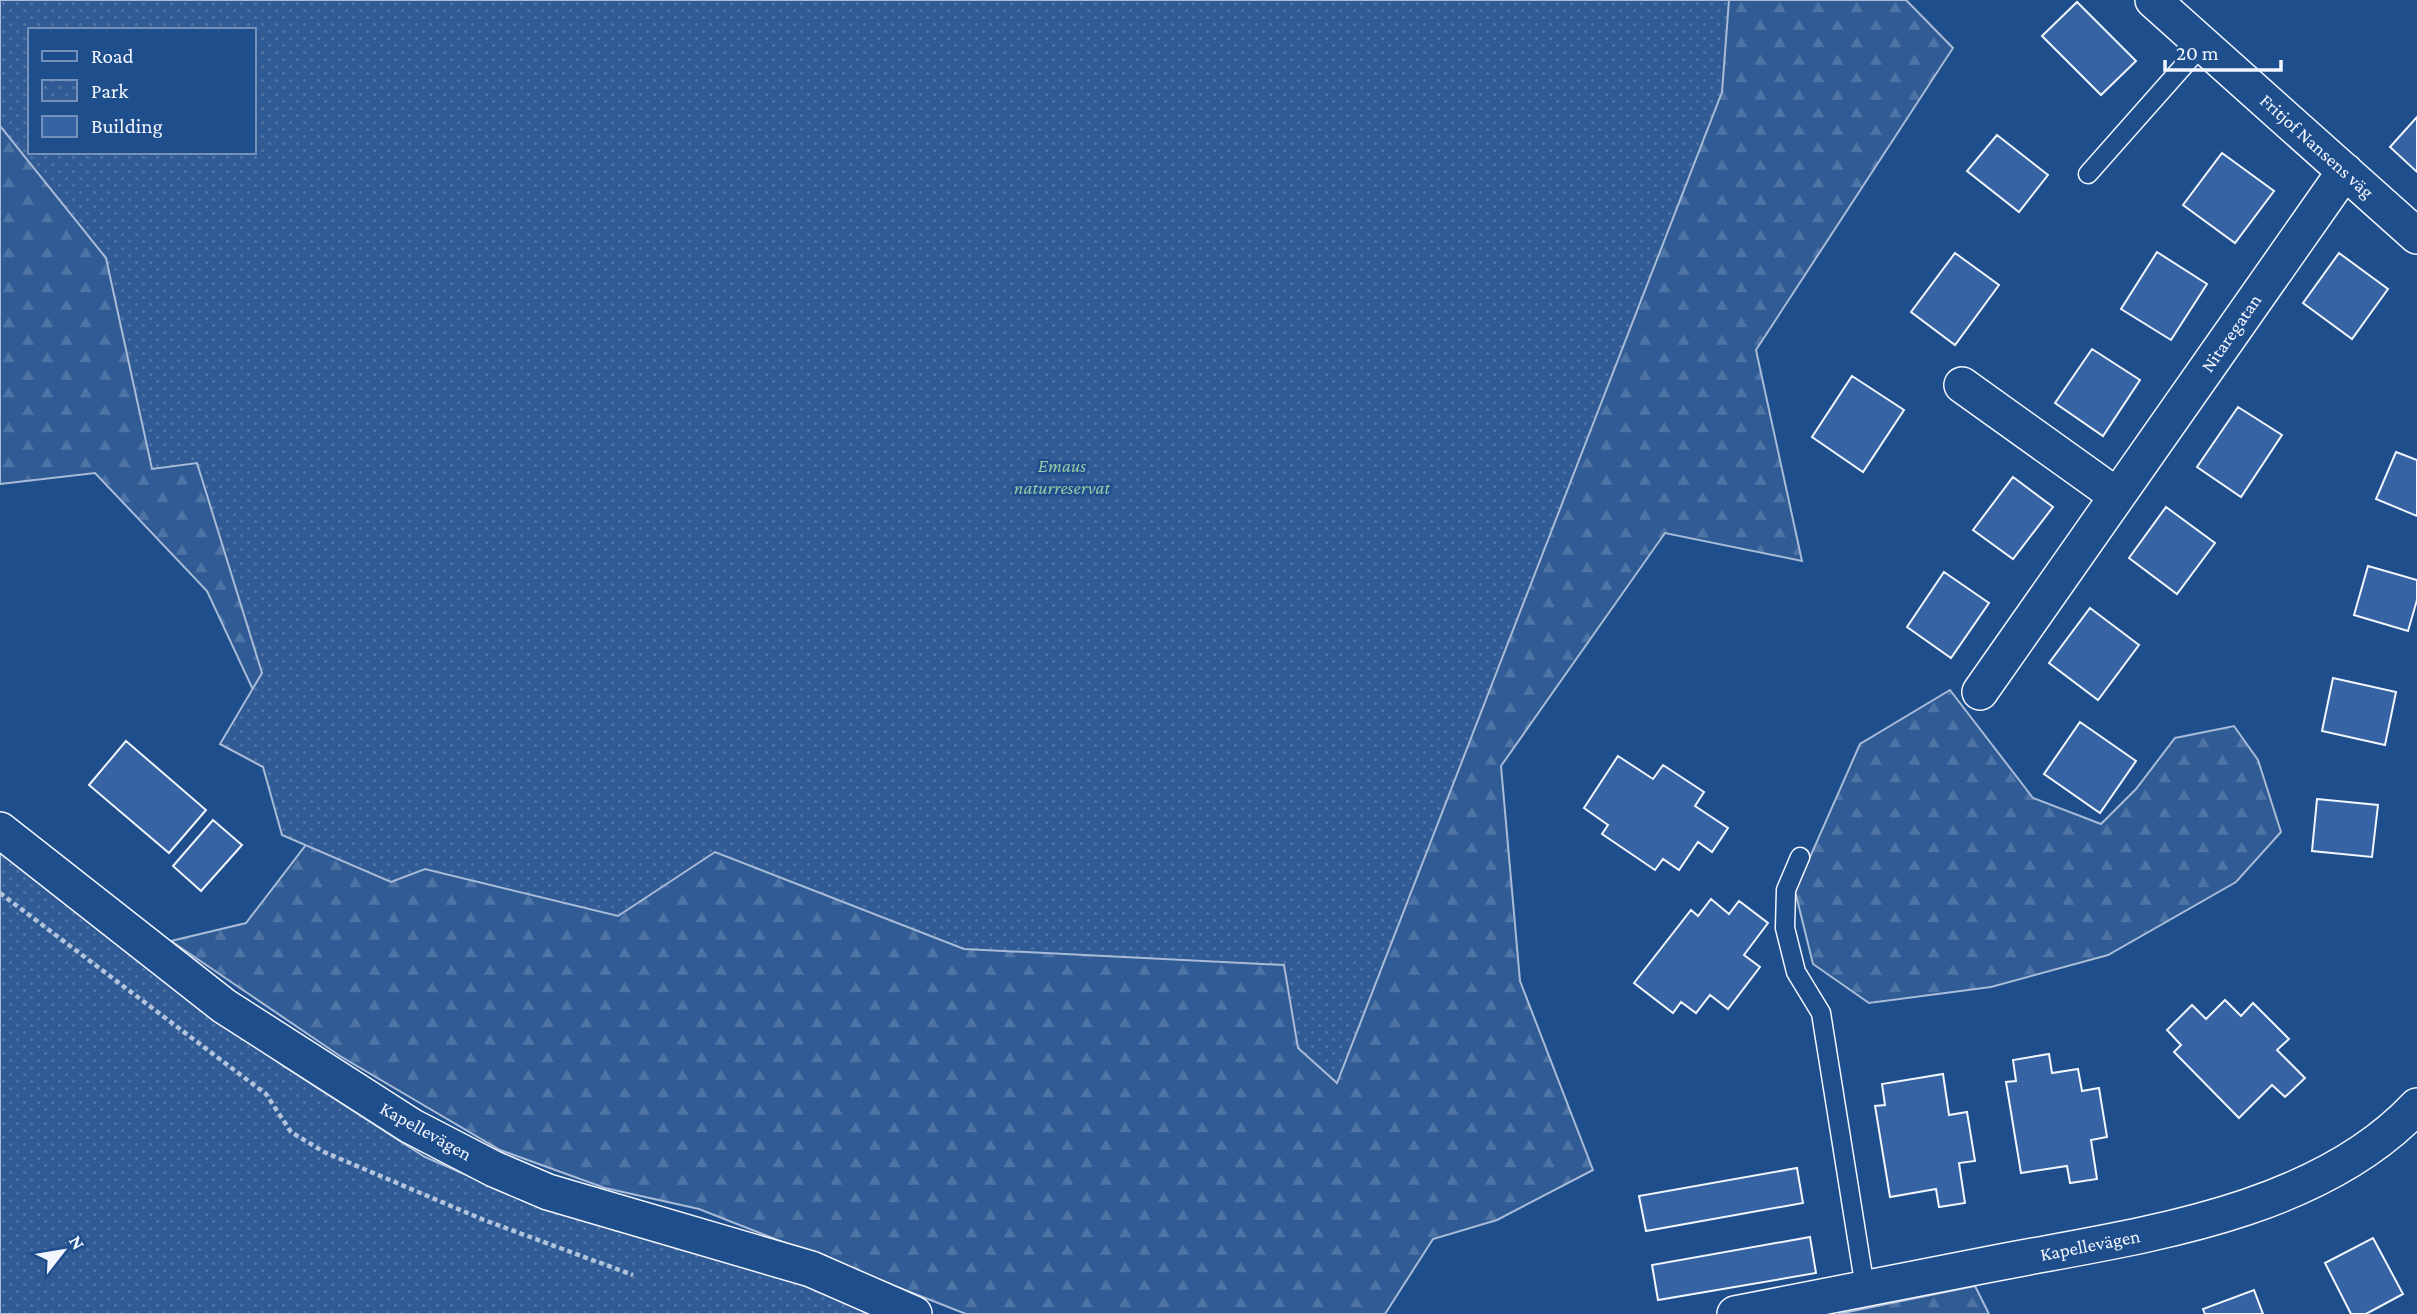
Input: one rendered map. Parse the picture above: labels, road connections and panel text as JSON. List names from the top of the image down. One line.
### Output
{"streets":{"street":["Fritjof Nansens väg","Nitaregatan","Kapellevägen"]},"crossings":[["Fritjof Nansens väg","Nitaregatan"]],"parks":["Emaus naturreservat"],"legend":["Road","Park","Building"],"scale_bar":"20 m","north":"top right"}
